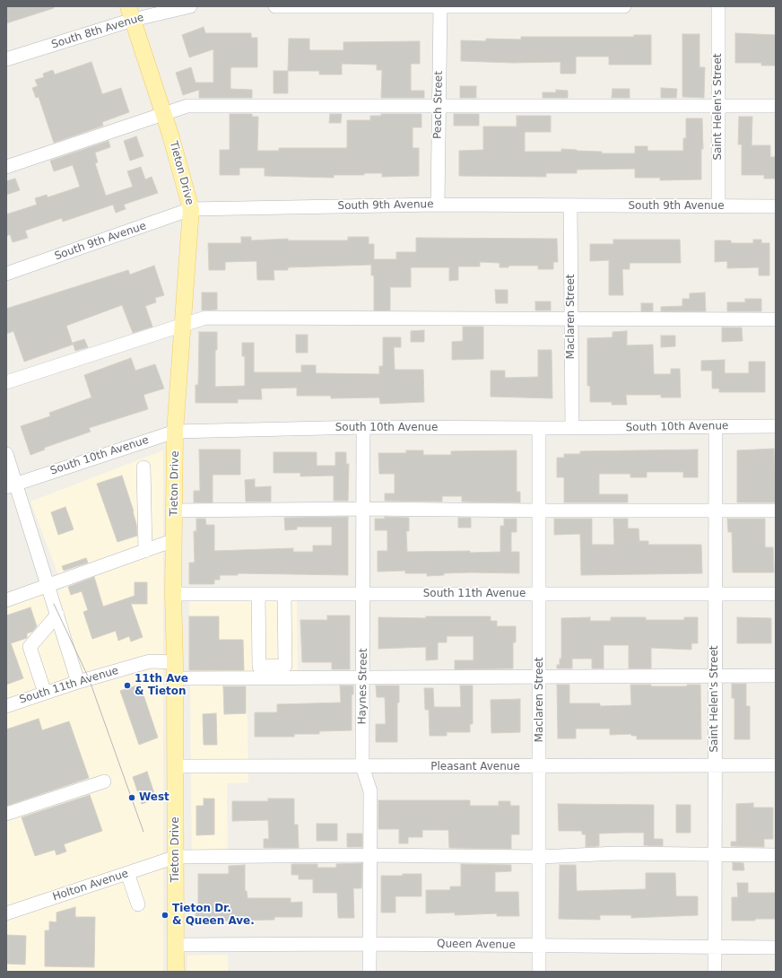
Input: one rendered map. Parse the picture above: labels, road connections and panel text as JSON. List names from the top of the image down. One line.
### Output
{"streets":{"main road":["Tieton Drive"],"street":["South 8th Avenue","Peach Street","Saint Helen's Street","South 9th Avenue","Maclaren Street","South 10th Avenue","South 11th Avenue","Haynes Street","Pleasant Avenue","Holton Avenue","Queen Avenue"]},"crossings":[["South 8th Avenue","Tieton Drive"],["Peach Street","South 9th Avenue"],["Saint Helen's Street","South 9th Avenue"],["Saint Helen's Street","South 10th Avenue"],["Saint Helen's Street","South 11th Avenue"],["Saint Helen's Street","Pleasant Avenue"],["Saint Helen's Street","Holton Avenue"],["Saint Helen's Street","Queen Avenue"],["Tieton Drive","South 9th Avenue"],["Tieton Drive","South 10th Avenue"],["Tieton Drive","South 11th Avenue"],["Tieton Drive","Pleasant Avenue"],["Tieton Drive","Holton Avenue"],["Tieton Drive","Queen Avenue"],["South 9th Avenue","Maclaren Street"],["Maclaren Street","South 10th Avenue"],["Maclaren Street","South 11th Avenue"],["Maclaren Street","Pleasant Avenue"],["Maclaren Street","Holton Avenue"],["Maclaren Street","Queen Avenue"],["South 10th Avenue","Haynes Street"],["South 11th Avenue","Haynes Street"],["Haynes Street","Pleasant Avenue"],["Haynes Street","Holton Avenue"],["Haynes Street","Queen Avenue"]],"places":["11th Ave & Tieton","West","Tieton Dr. & Queen Ave."]}
